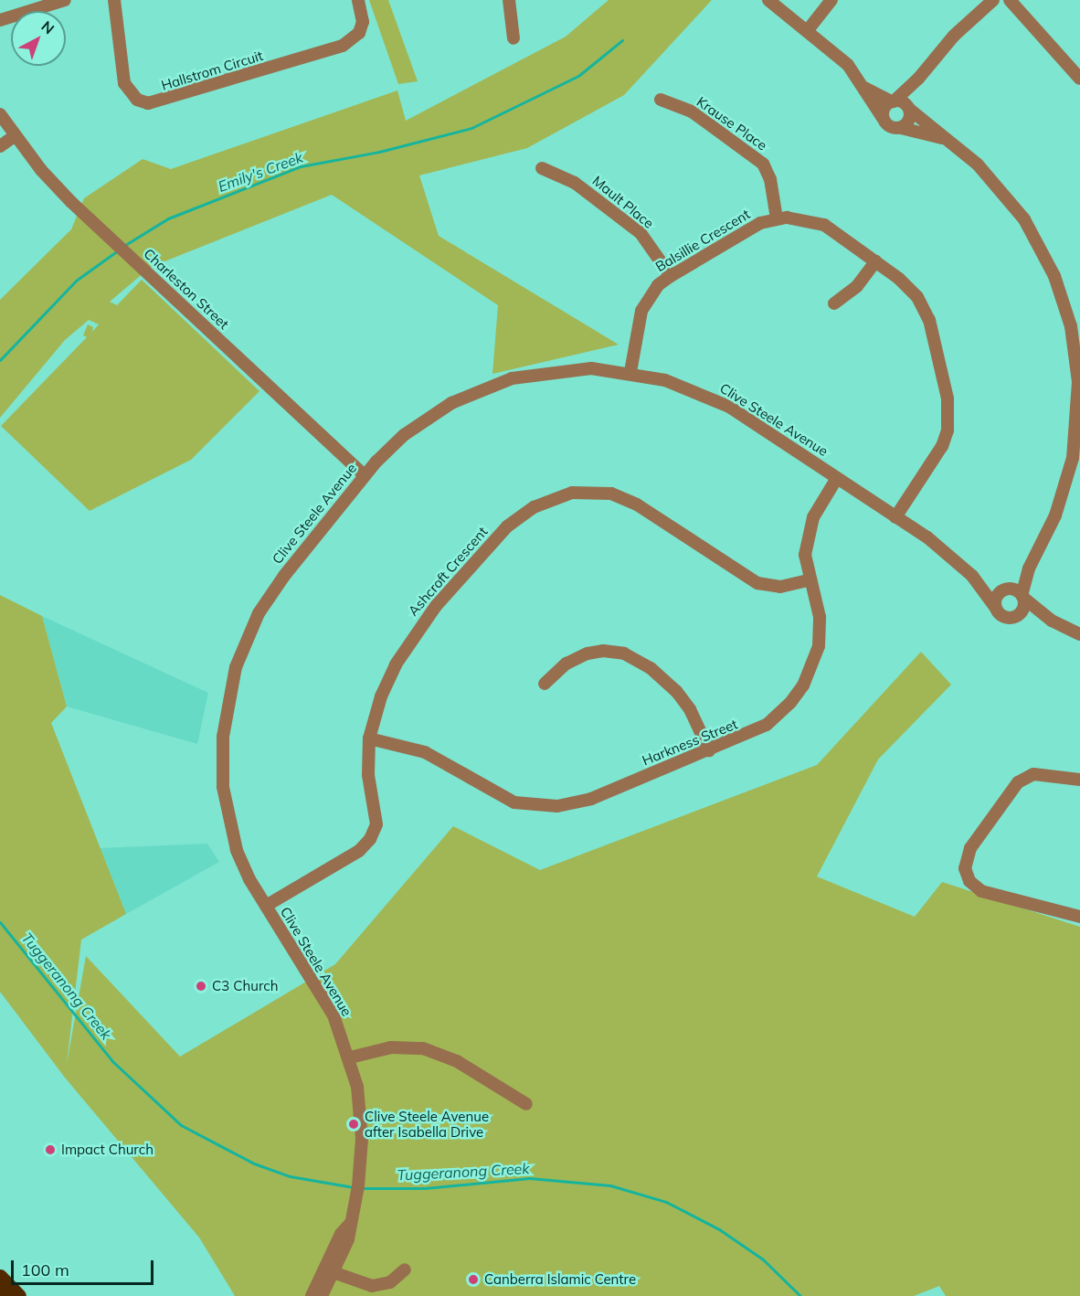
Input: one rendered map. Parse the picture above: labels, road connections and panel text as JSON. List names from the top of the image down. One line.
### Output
{"streets":{"street":["Hallstrom Circuit","Krause Place","Mault Place","Balsillie Crescent","Charleston Street","Clive Steele Avenue","Ashcroft Crescent","Harkness Street"]},"crossings":[["Krause Place","Balsillie Crescent"],["Mault Place","Balsillie Crescent"],["Balsillie Crescent","Clive Steele Avenue"],["Charleston Street","Clive Steele Avenue"],["Clive Steele Avenue","Ashcroft Crescent"],["Clive Steele Avenue","Harkness Street"],["Ashcroft Crescent","Harkness Street"]],"water":["Emily's Creek","Tuggeranong Creek"],"places":["C3 Church","Clive Steele Avenue after Isabella Drive","Impact Church","Canberra Islamic Centre"],"scale_bar":"100 m","north":"top right"}
